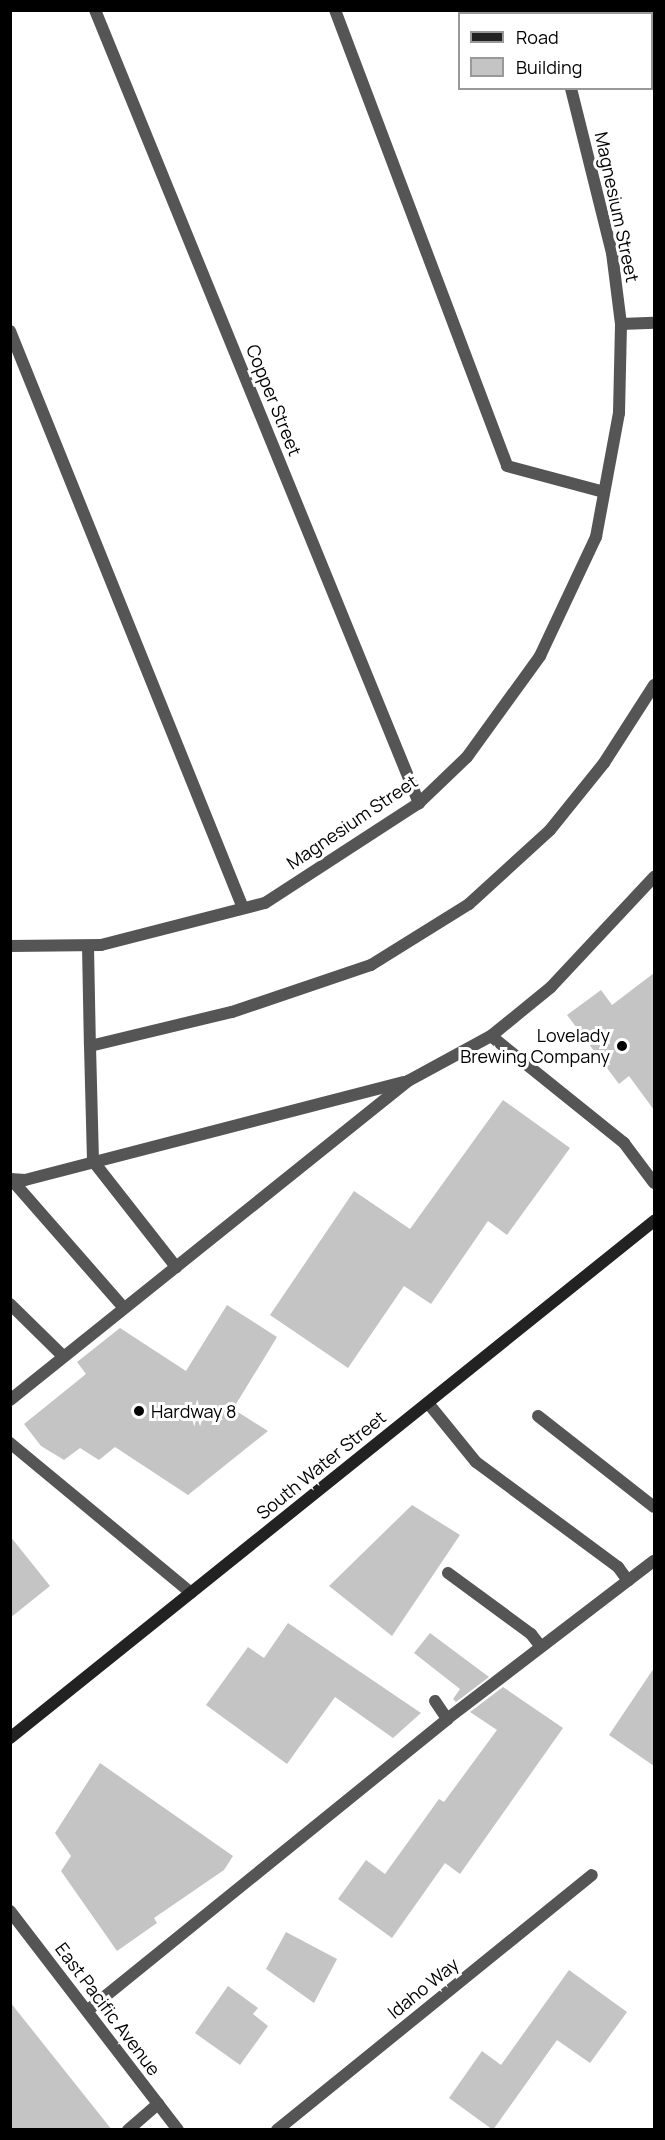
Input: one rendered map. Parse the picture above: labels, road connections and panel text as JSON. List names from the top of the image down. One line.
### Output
{"streets":{"main road":["South Water Street"],"street":["Magnesium Street","Copper Street","Idaho Way","East Pacific Avenue"]},"crossings":[["Magnesium Street","Copper Street"]],"places":["Lovelady Brewing Company","Hardway 8"],"legend":["Road","Building"]}
